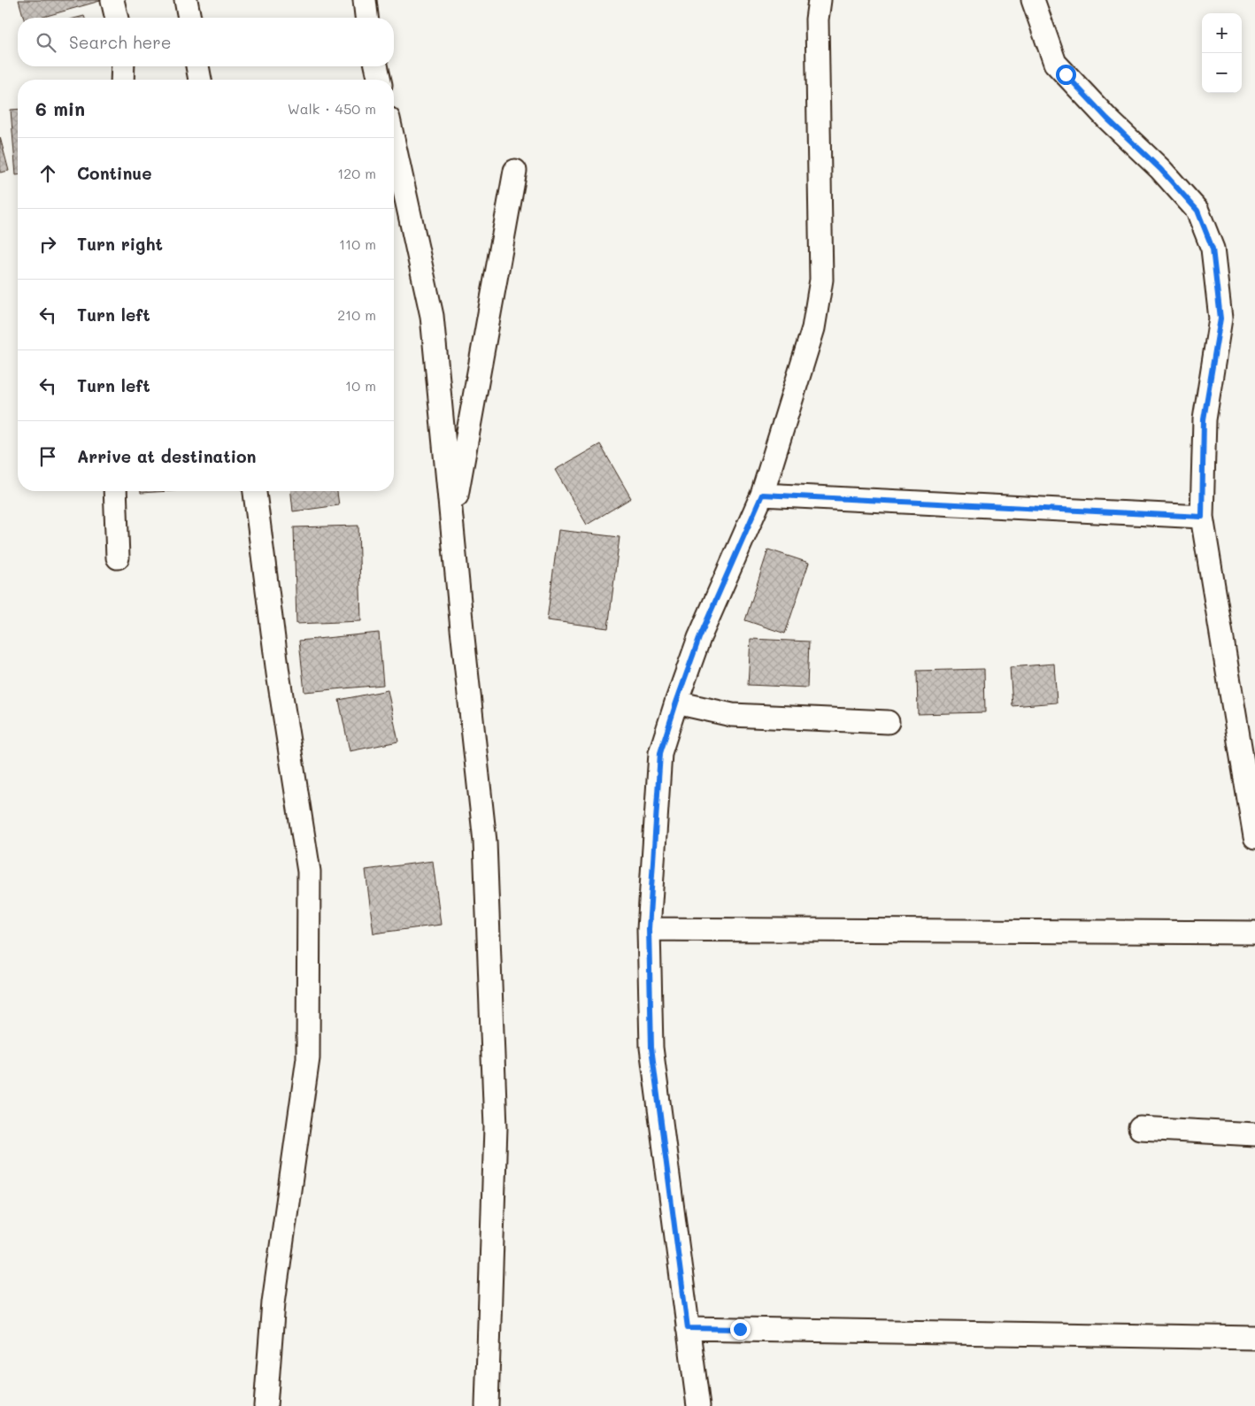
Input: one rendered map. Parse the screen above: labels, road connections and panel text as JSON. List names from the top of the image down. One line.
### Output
{"page":{"map_buttons":["+","−"],"search":"Search here","heading":["6 min","Walk · 450 m"],"list":[["Continue","120 m"],["Turn right","110 m"],["Turn left","210 m"],["Turn left","10 m"],"Arrive at destination"]}}
